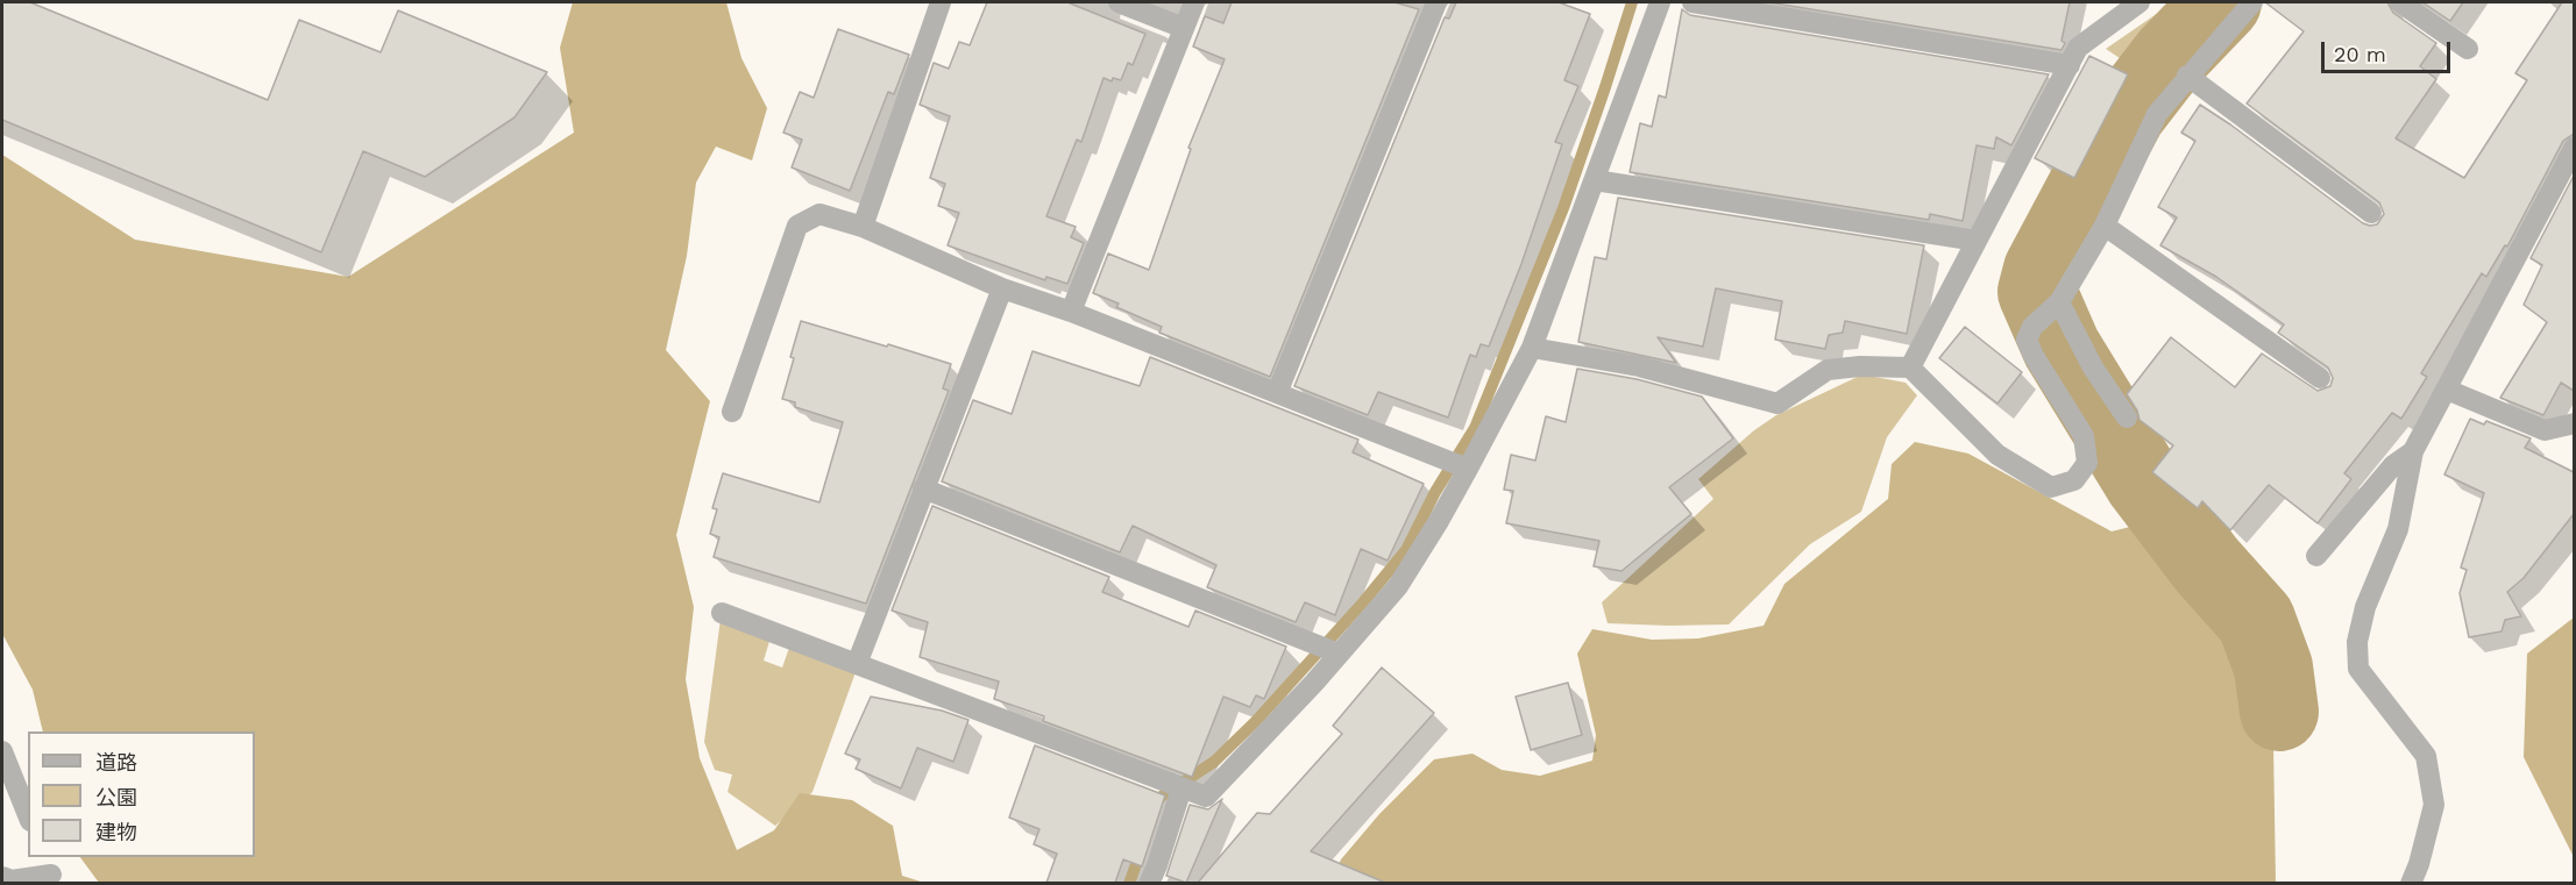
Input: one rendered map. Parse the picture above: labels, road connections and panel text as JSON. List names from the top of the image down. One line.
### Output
{"legend":["道路","公園","建物"],"scale_bar":"20 m"}
